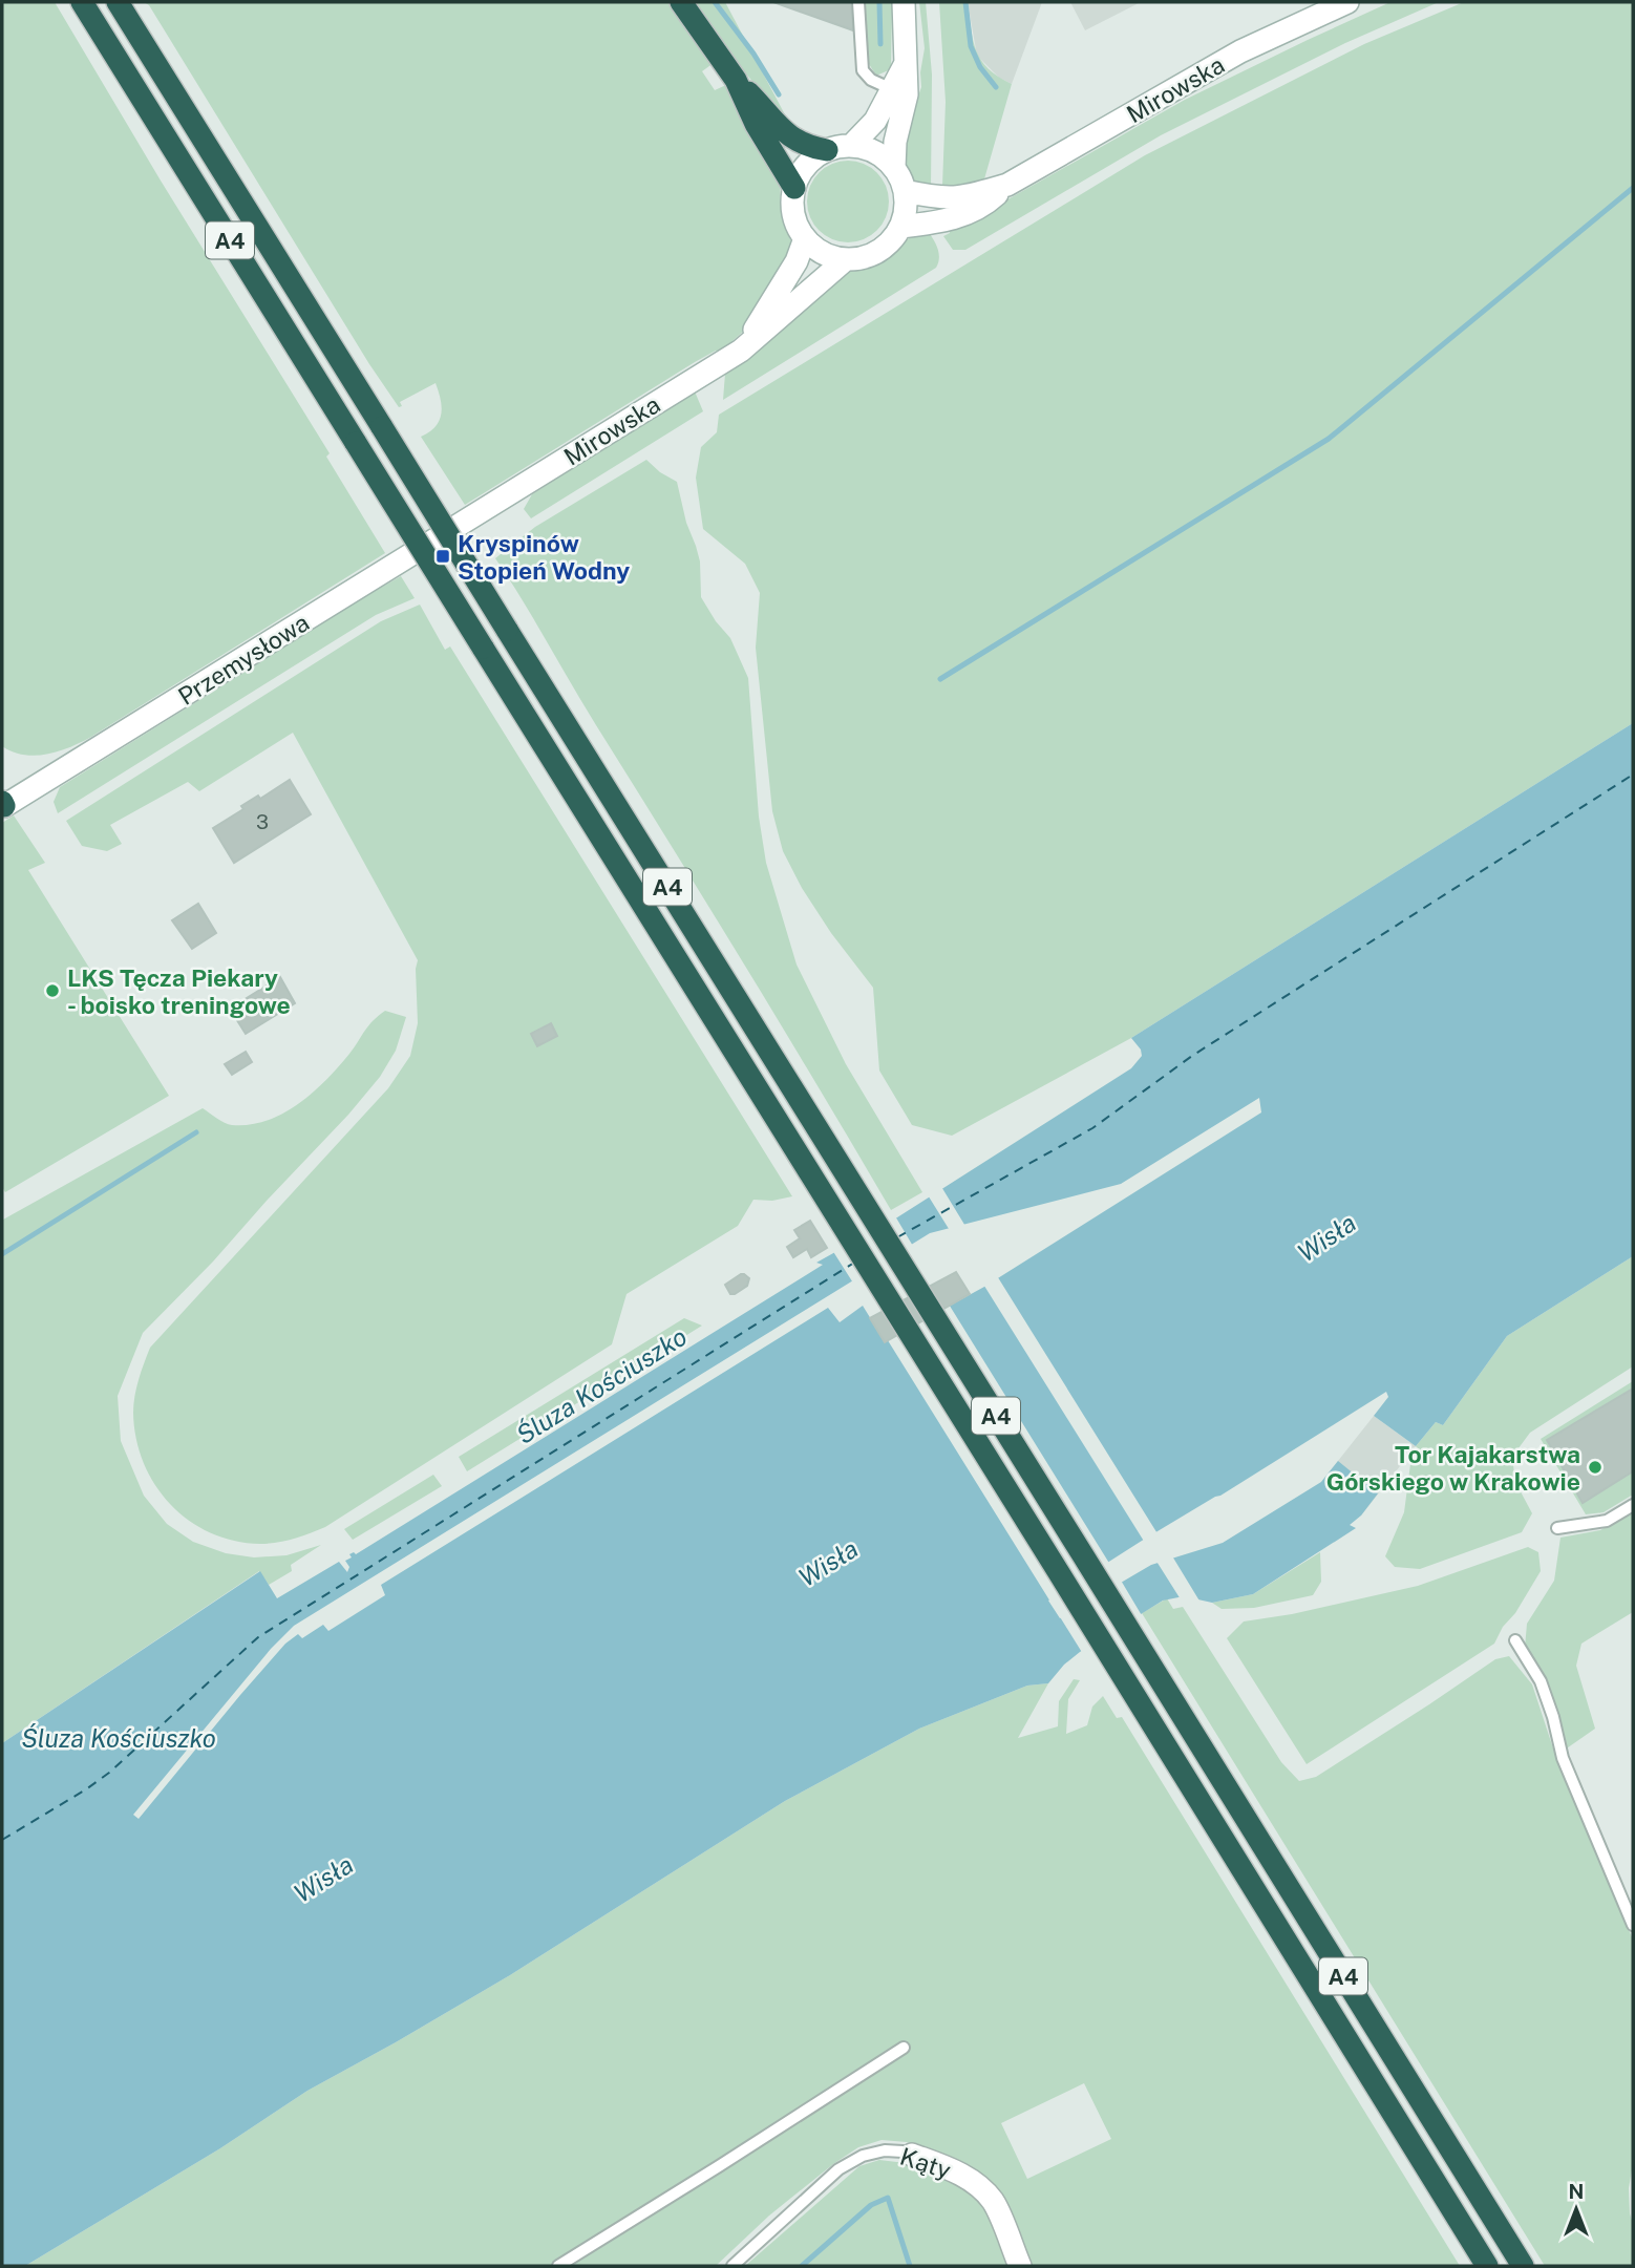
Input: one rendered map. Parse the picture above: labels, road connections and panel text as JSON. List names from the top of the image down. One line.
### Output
{"streets":{"highway":["A4"],"main road":["Mirowska","Przemysłowa","Kąty"]},"crossings":[["Mirowska","Przemysłowa"]],"water":["Wisła","Śluza Kościuszko"],"places":{"transit":["Kryspinów Stopień Wodny"],"other":["LKS Tęcza Piekary - boisko treningowe","Tor Kajakarstwa Górskiego w Krakowie"]},"house_numbers":["3"],"north":"top"}
